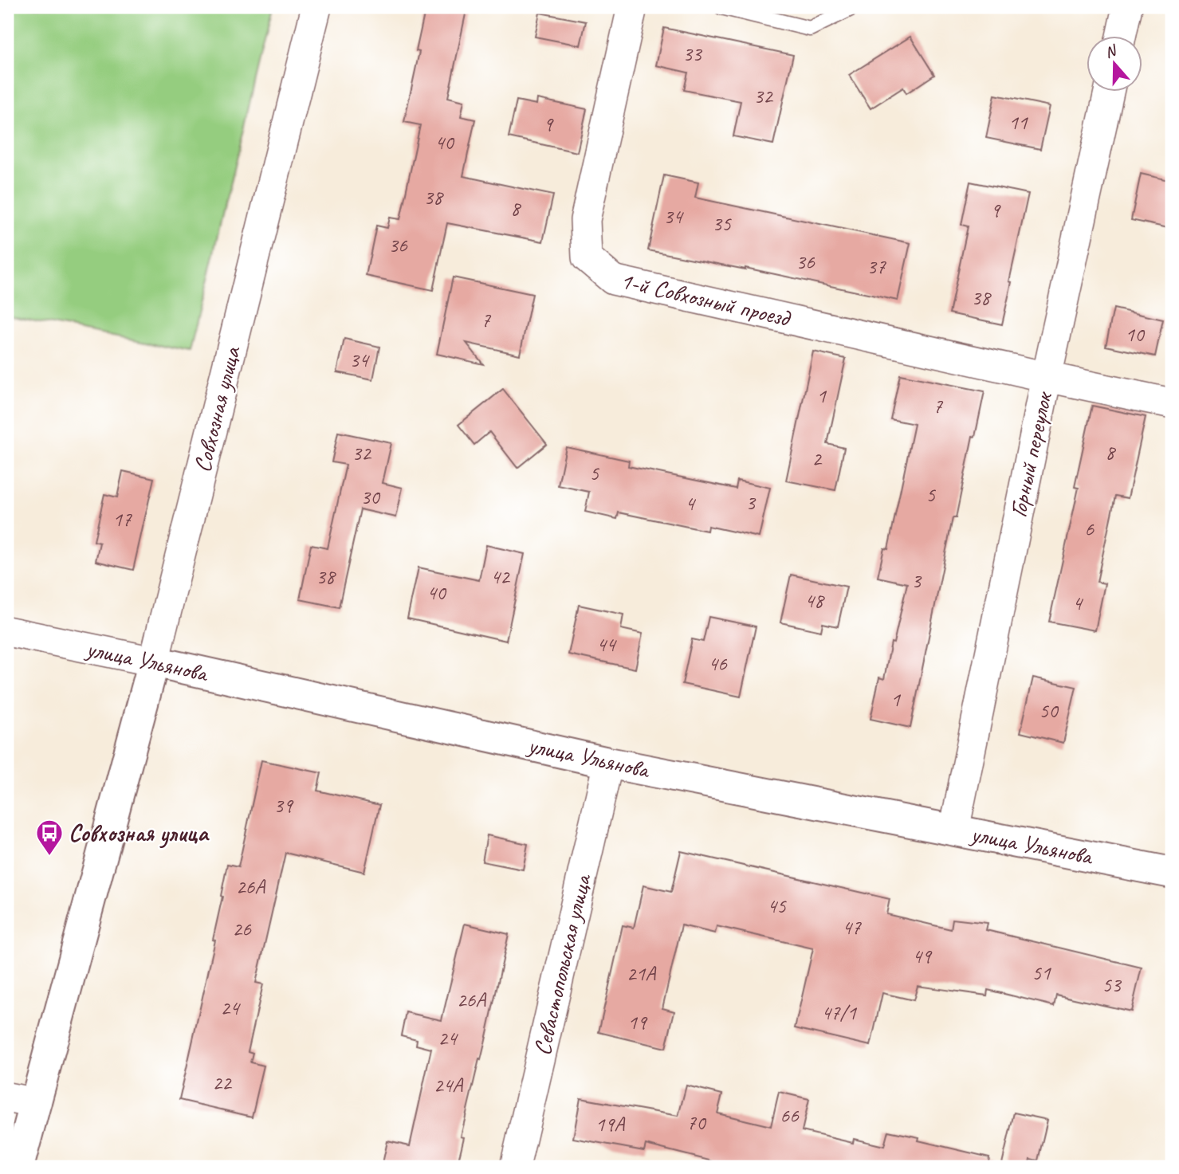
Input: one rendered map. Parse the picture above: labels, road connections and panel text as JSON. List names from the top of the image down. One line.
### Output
{"streets":{"main road":["Совхозная улица","улица Ульянова"],"street":["1-й Совхозный проезд","Горный переулок","Севастопольская улица"]},"crossings":[["1-й Совхозный проезд","Горный переулок"],["Совхозная улица","улица Ульянова"],["Горный переулок","улица Ульянова"],["улица Ульянова","Севастопольская улица"]],"places":{"bus stop":["Совхозная улица"]},"house_numbers":["33","32","11","9","40","38","8","9","34","35","36","36","37","38","7","10","34","1","7","8","32","2","5","5","30","3","4","17","6","38","42","3","40","48","4","44","46","1","50","39","26А","45","47","26","49","51","21А","53","26А","24","47/1","19","24","22","24А","66","70","19А"],"north":"top"}
